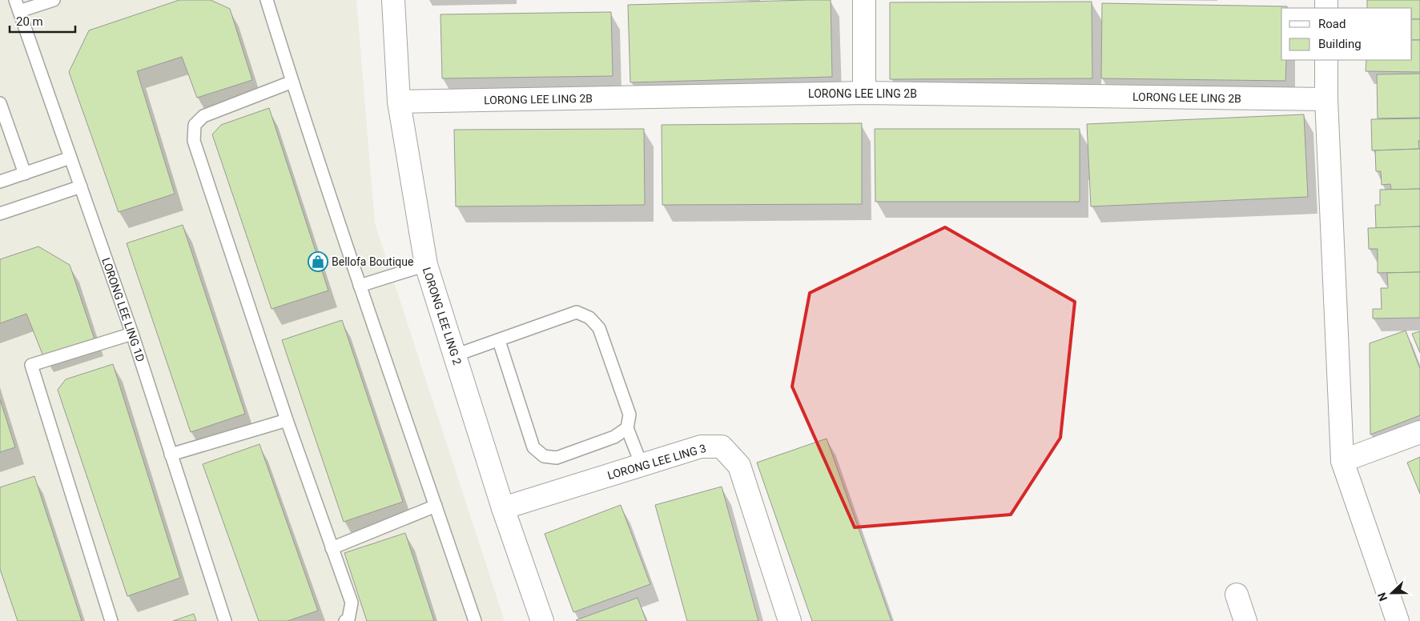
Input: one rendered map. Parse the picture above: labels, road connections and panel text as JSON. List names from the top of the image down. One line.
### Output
{"streets":{"street":["LORONG LEE LING 2B","LORONG LEE LING 2","LORONG LEE LING 3"],"lane":["LORONG LEE LING 1D"]},"crossings":[["LORONG LEE LING 2B","LORONG LEE LING 2"],["LORONG LEE LING 2","LORONG LEE LING 3"]],"places":{"shop":["Bellofa Boutique"]},"legend":["Road","Building"],"scale_bar":"20 m","north":"left"}
